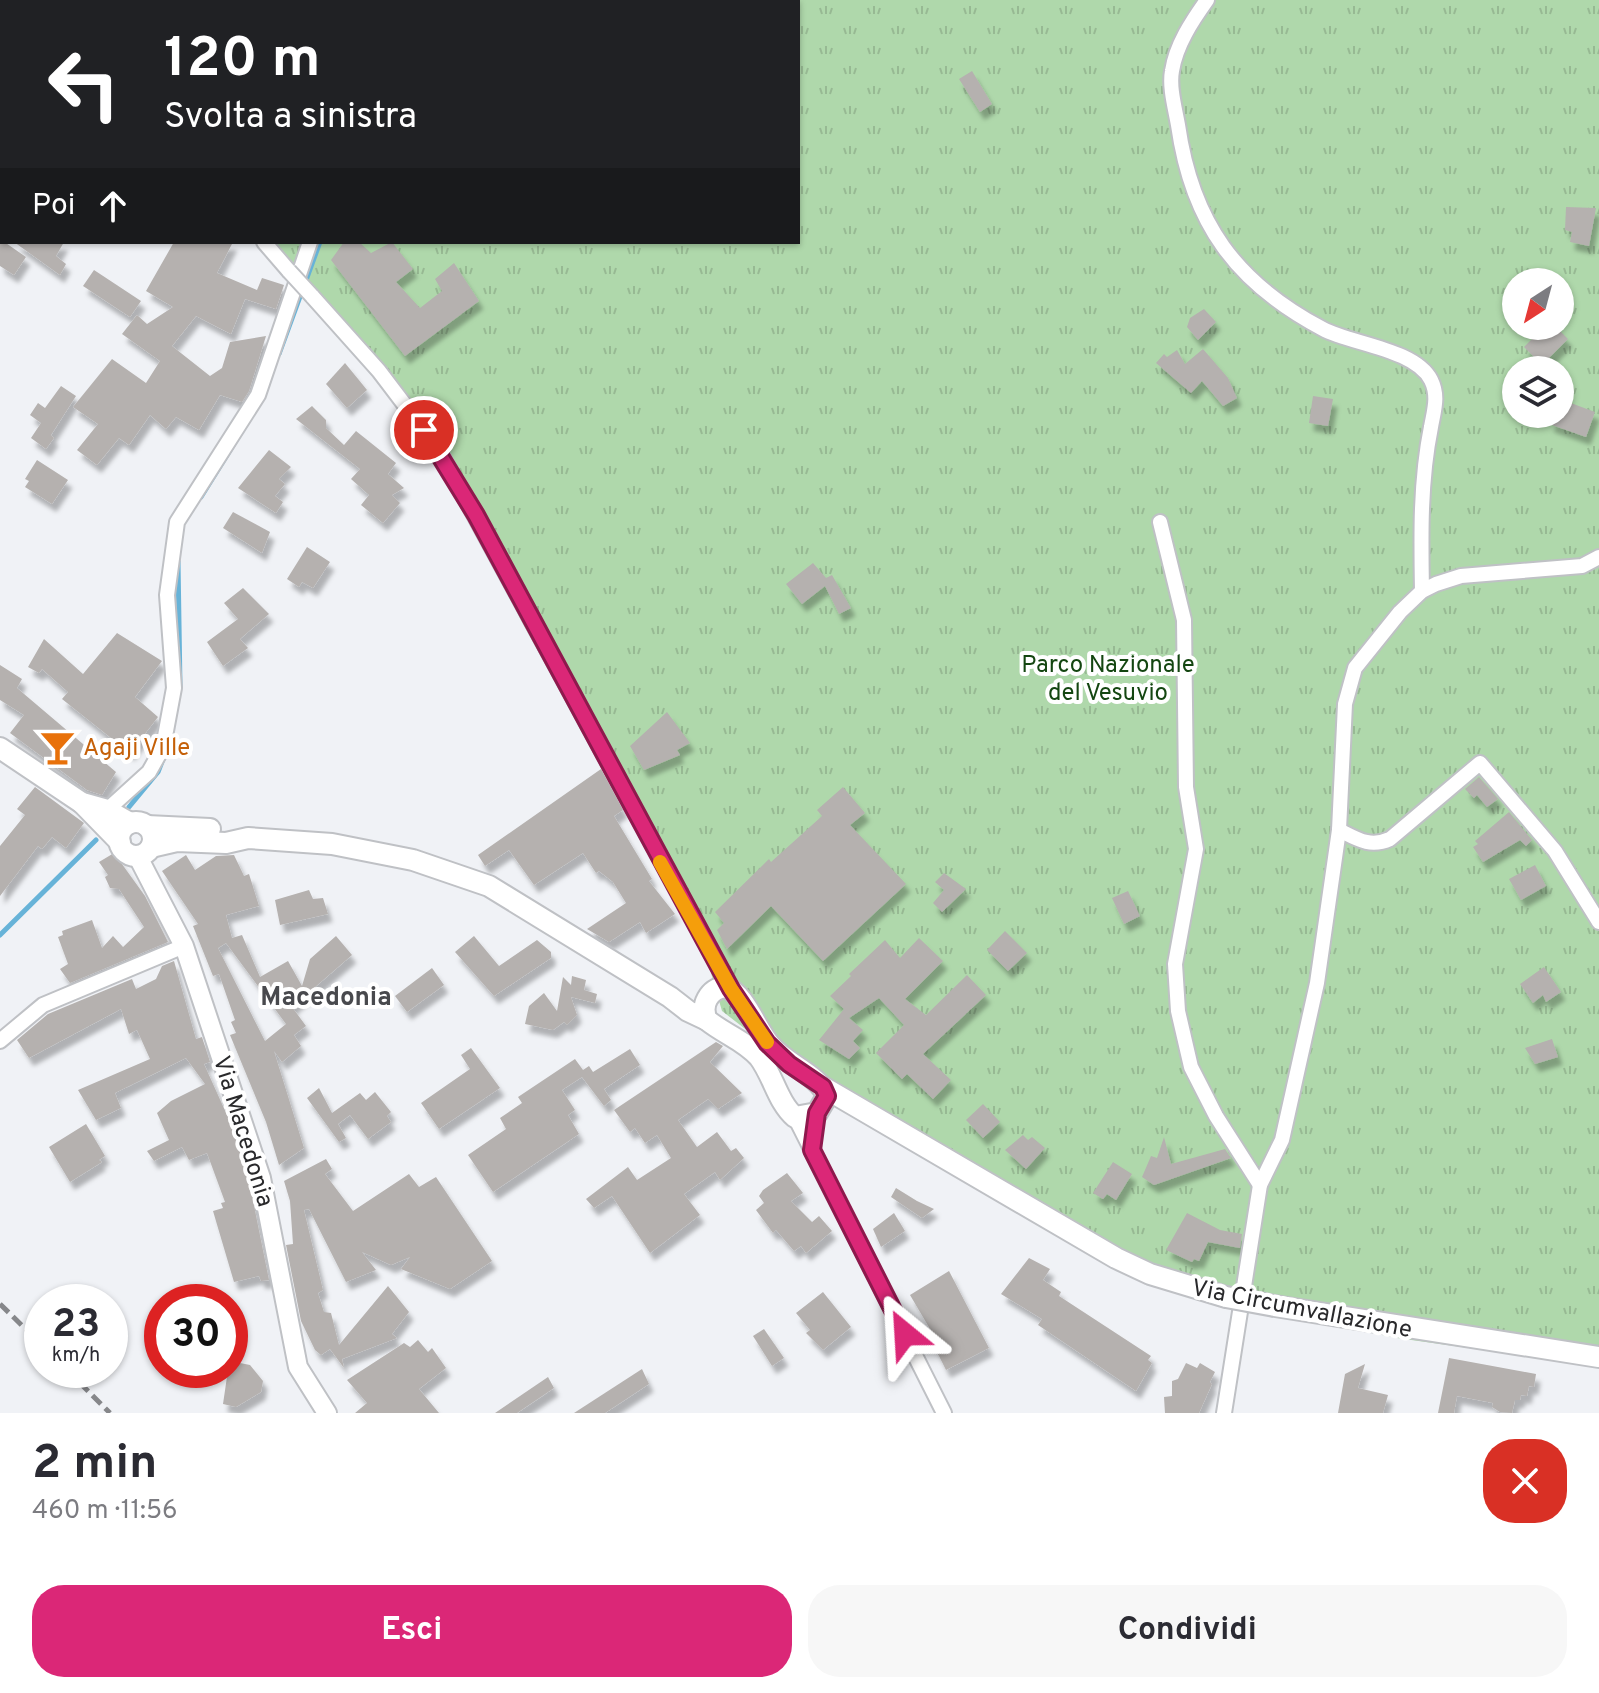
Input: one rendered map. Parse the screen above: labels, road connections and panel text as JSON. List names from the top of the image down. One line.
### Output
{"streets":{"main road":["Via Circumvallazione"],"street":["Via Macedonia"]},"districts":["Macedonia"],"parks":["Parco Nazionale del Vesuvio"],"places":{"bar":["Agaji Ville"]},"north":"bottom left","page":{"turn":["120 m","Svolta a sinistra"],"then":"Poi","speed":"23 km/h","limit":"30","heading":["2 min","460 m · 11:56"],"buttons":["Esci","Condividi"]}}
